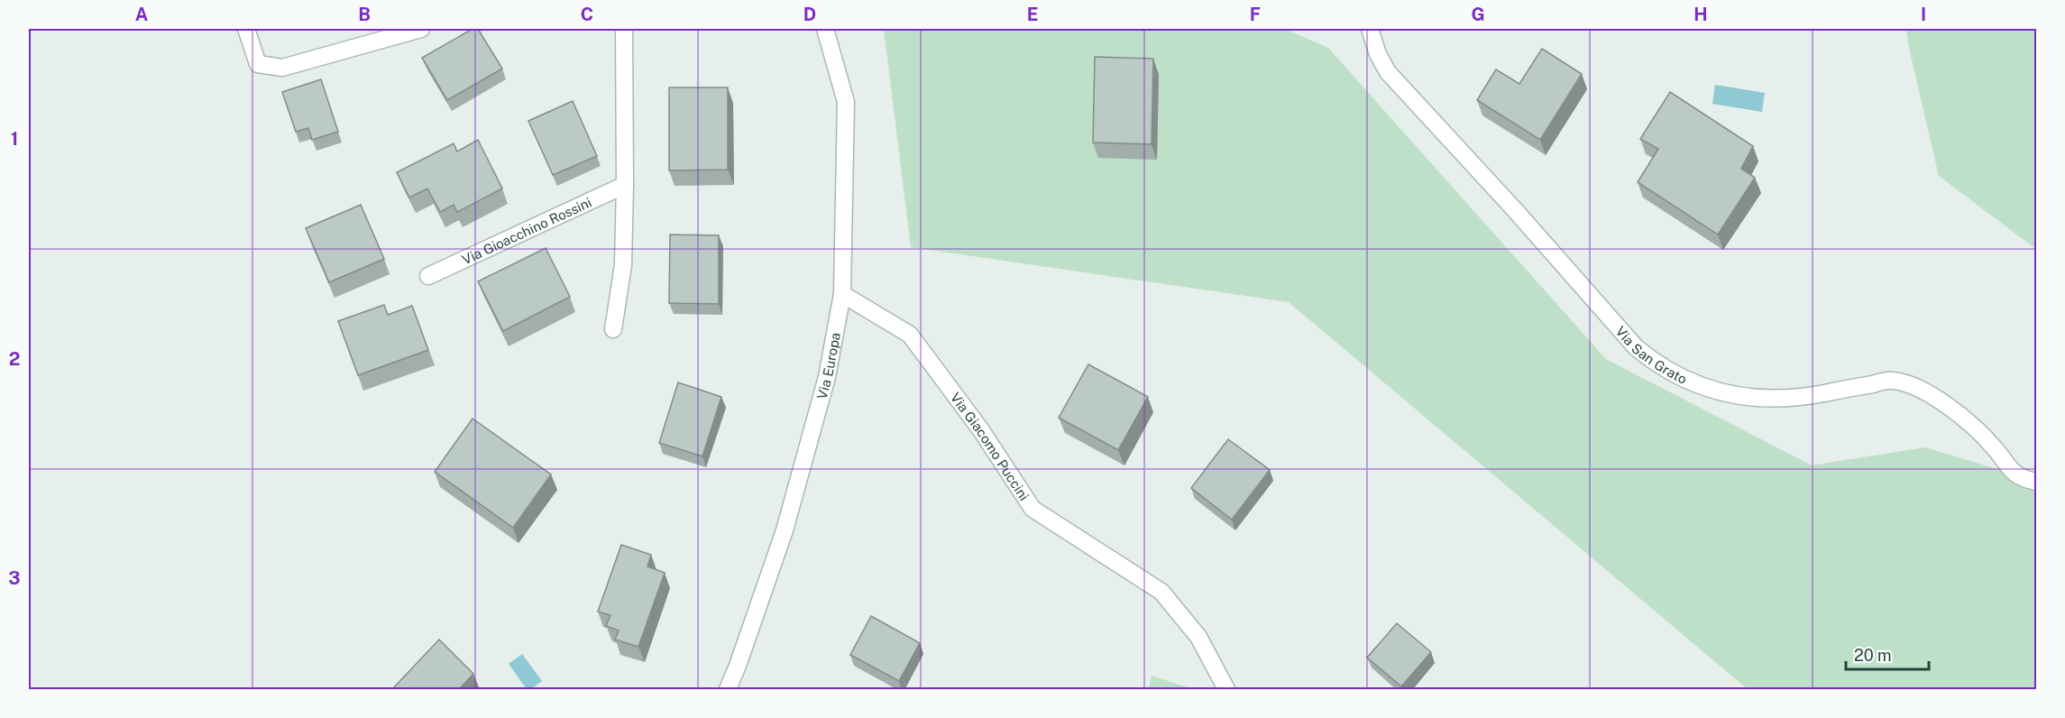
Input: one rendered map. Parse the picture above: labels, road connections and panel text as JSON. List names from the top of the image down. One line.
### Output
{"streets":{"street":["Via Gioacchino Rossini","Via San Grato","Via Europa","Via Giacomo Puccini"]},"crossings":[["Via Europa","Via Giacomo Puccini"]],"scale_bar":"20 m","grid":{"columns":["A","B","C","D","E","F","G","H","I"],"rows":["1","2","3"]}}
